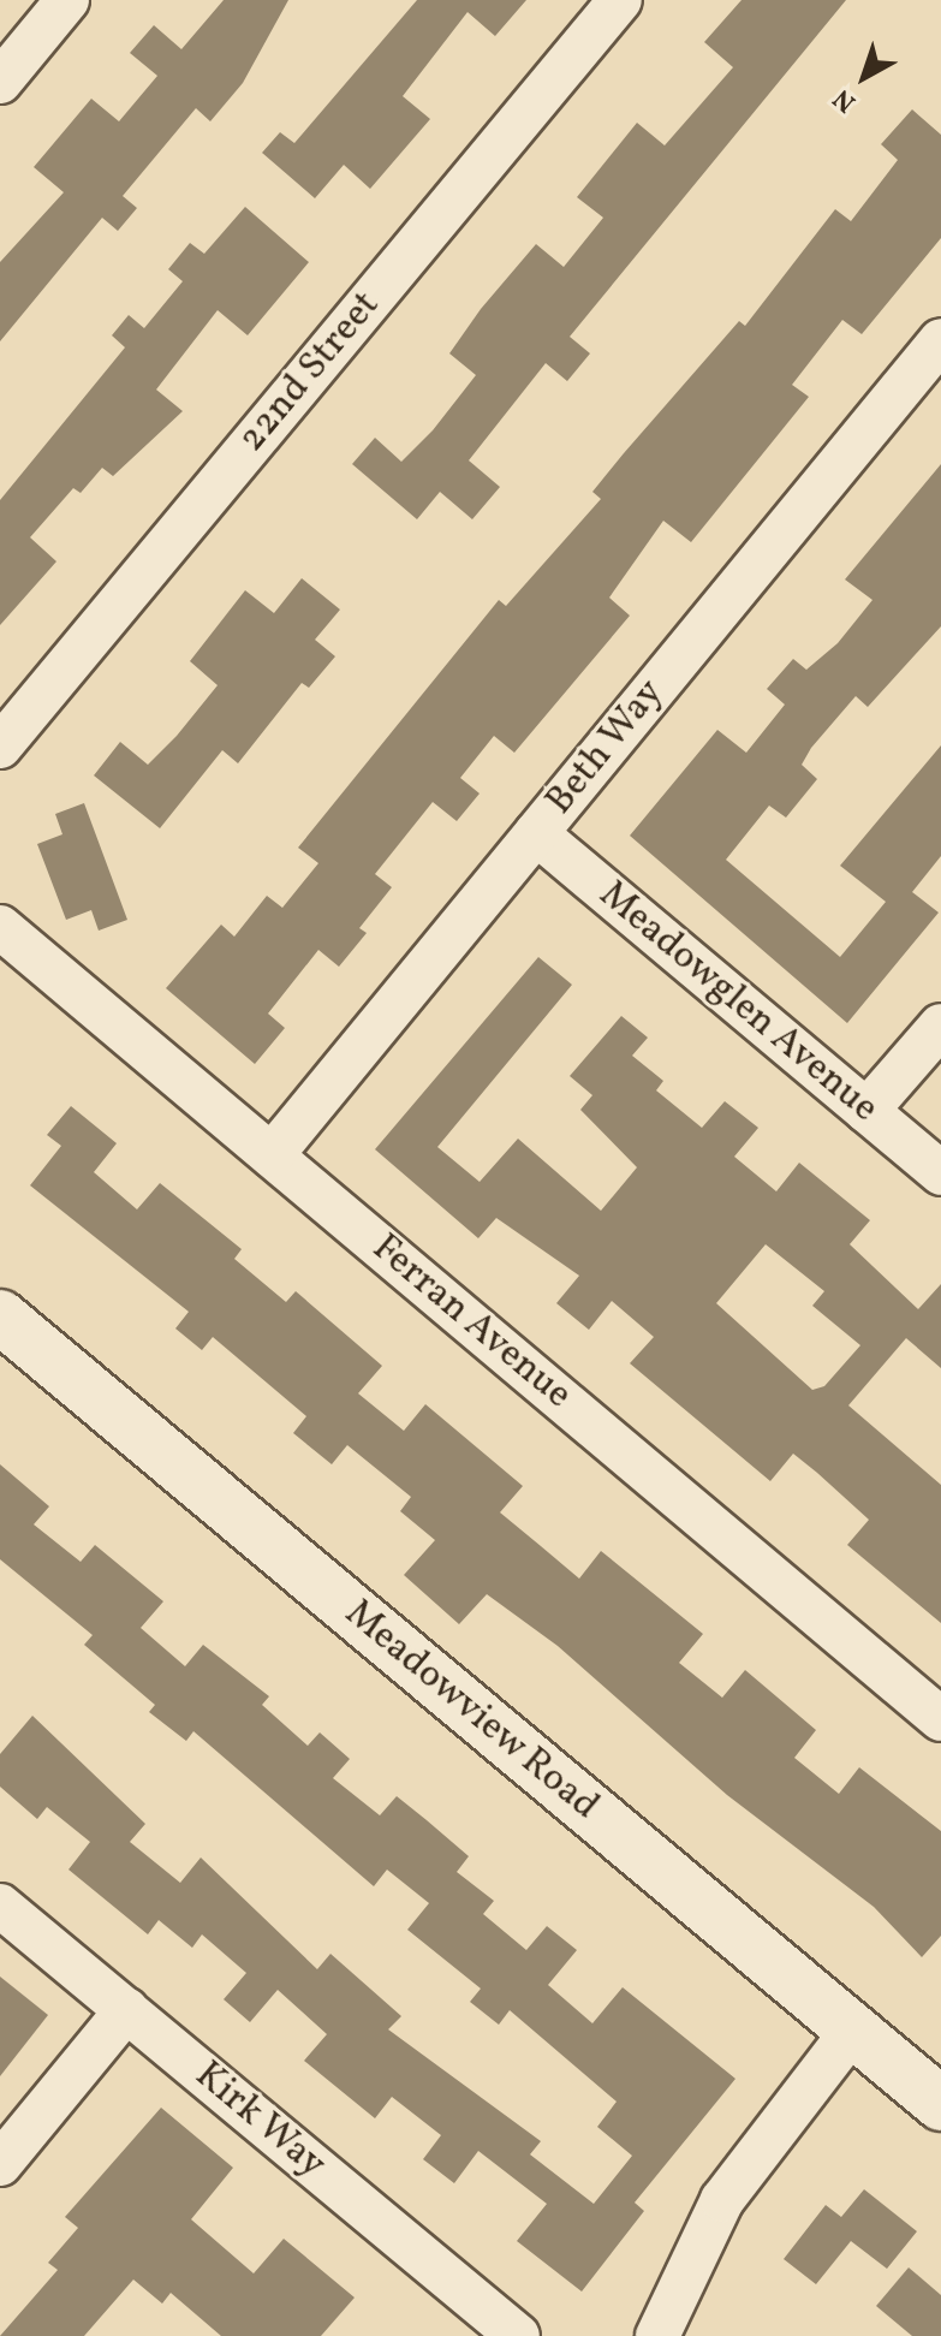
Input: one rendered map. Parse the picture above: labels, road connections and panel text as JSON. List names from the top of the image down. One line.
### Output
{"streets":{"main road":["Meadowview Road"],"street":["22nd Street","Beth Way","Meadowglen Avenue","Ferran Avenue","Kirk Way"]},"crossings":[["Beth Way","Meadowglen Avenue"],["Beth Way","Ferran Avenue"]],"north":"bottom left"}
